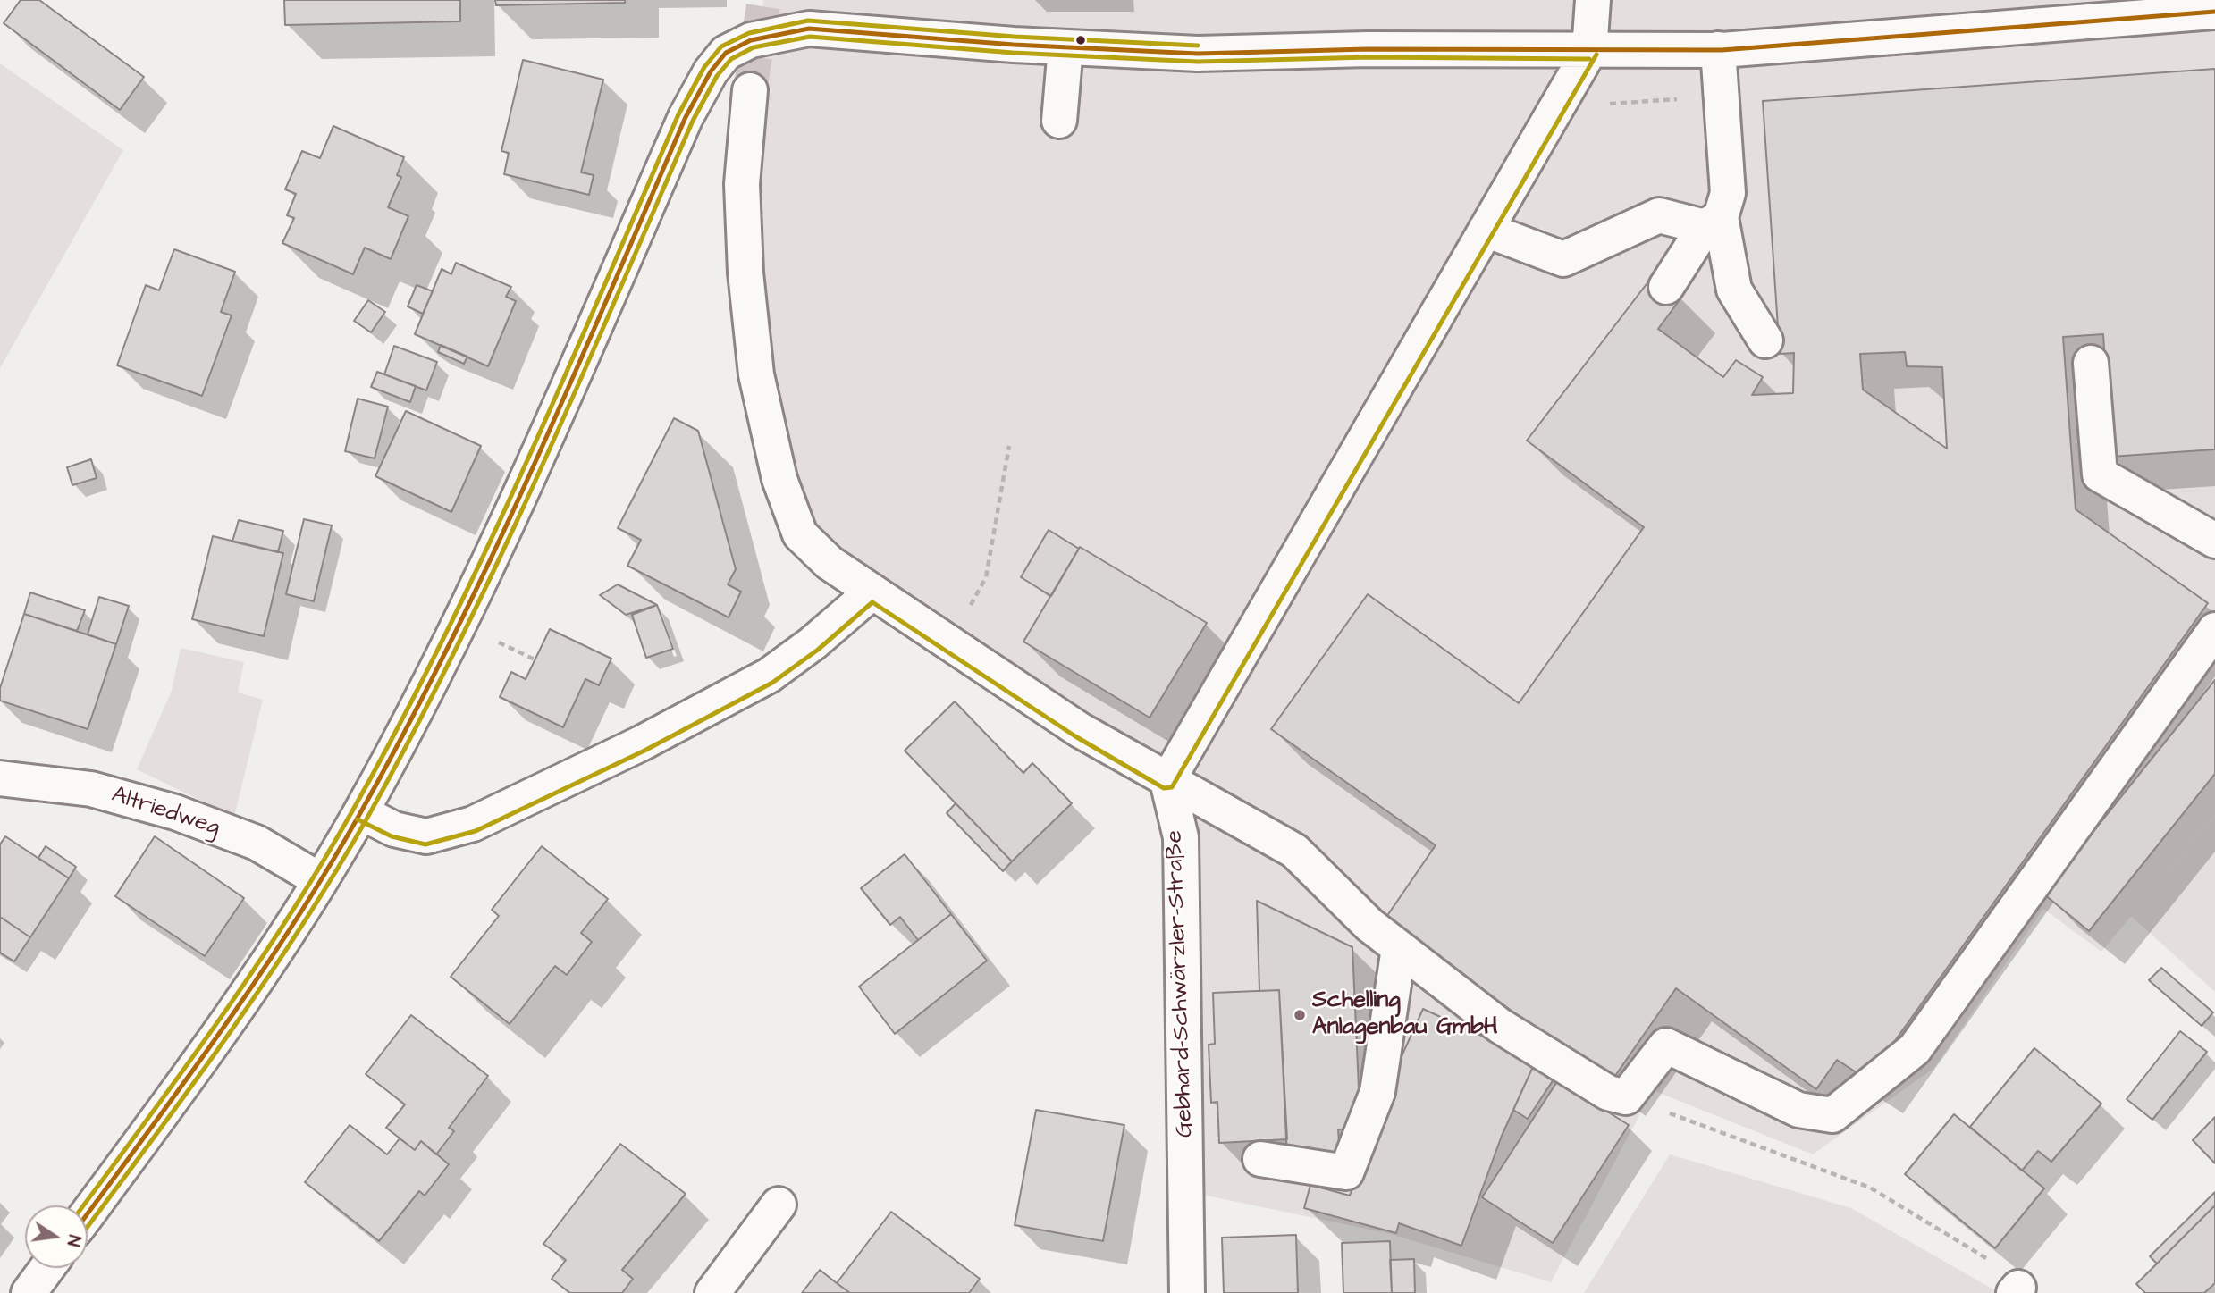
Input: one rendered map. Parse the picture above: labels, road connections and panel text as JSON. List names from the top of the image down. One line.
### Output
{"streets":{"street":["Altriedweg","Gebhard-Schwärzler-Straße"]},"places":["Schelling Anlagenbau GmbH"],"north":"right"}
